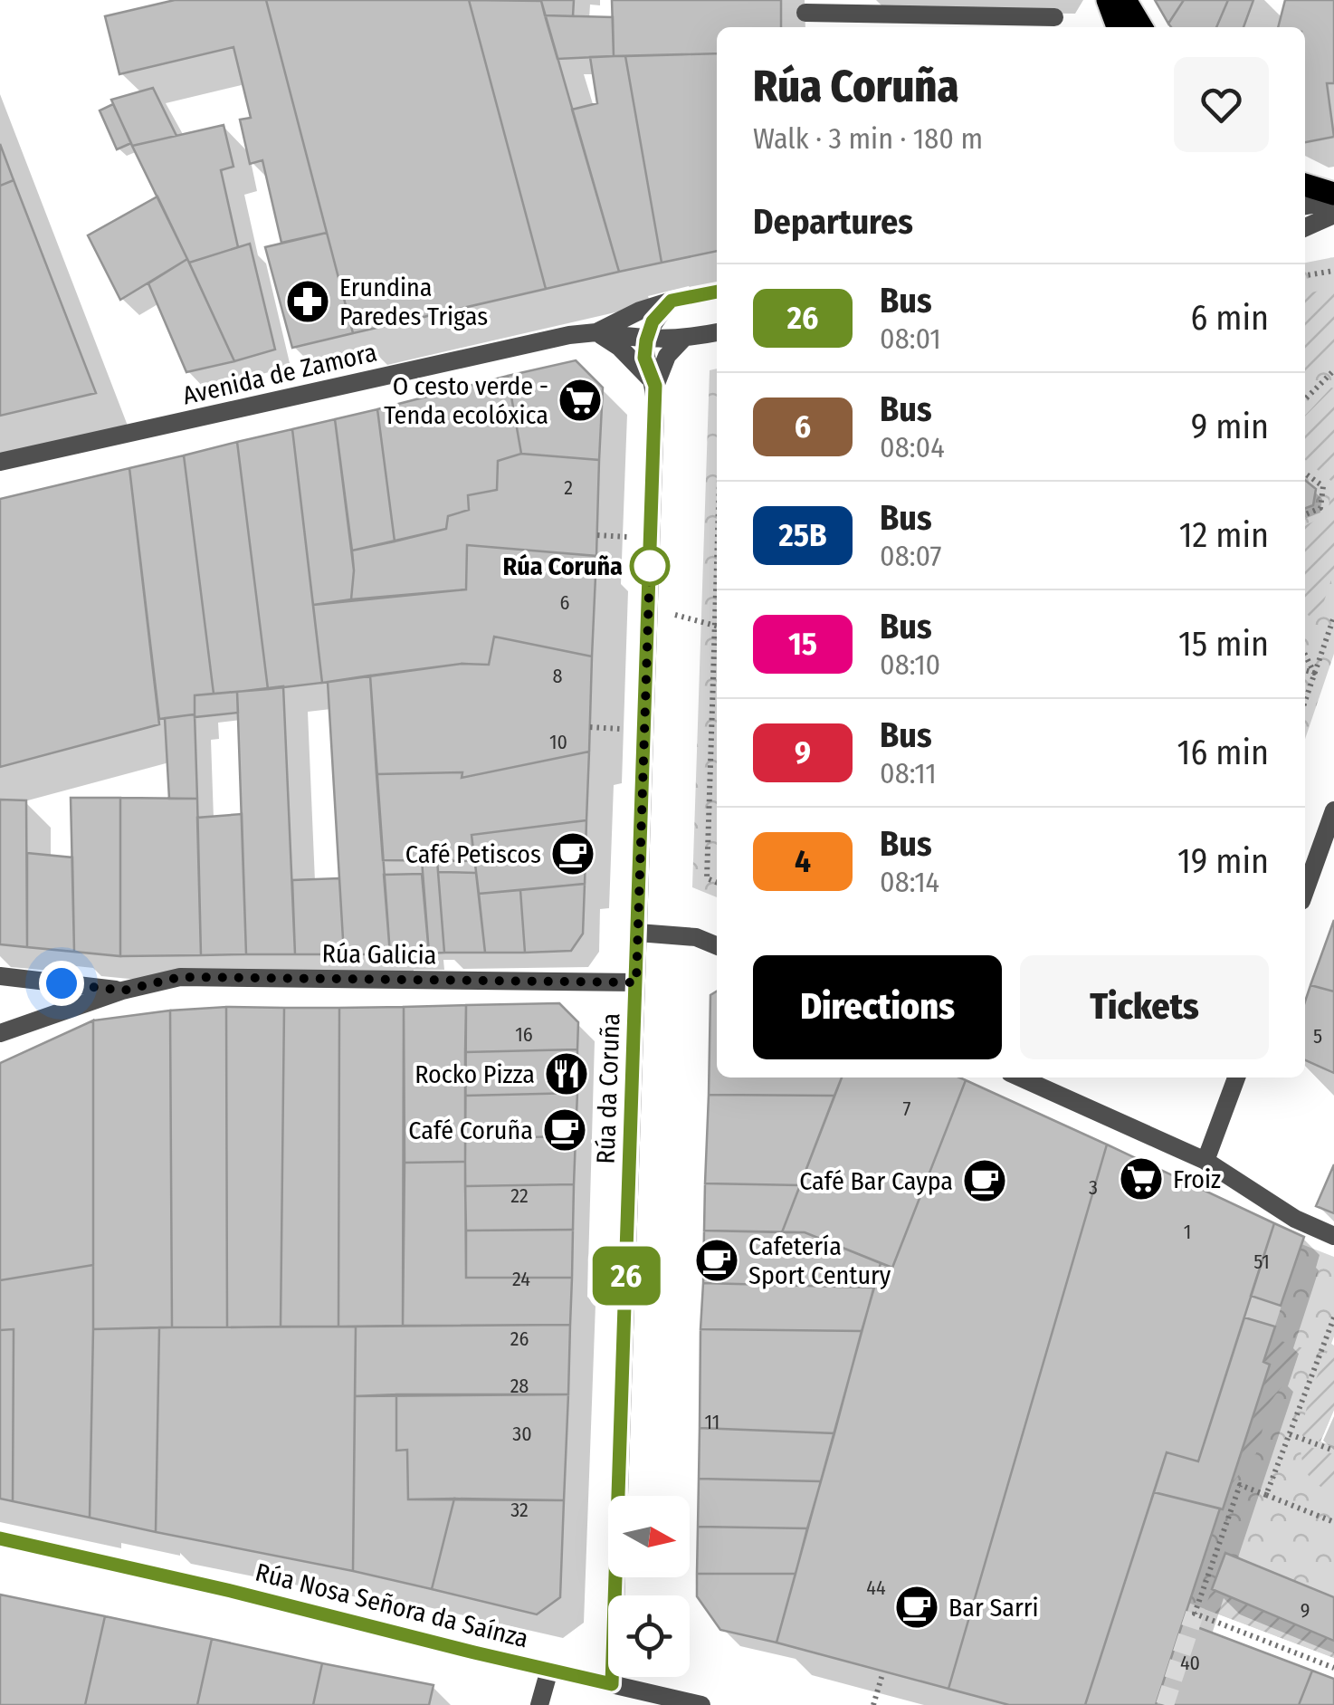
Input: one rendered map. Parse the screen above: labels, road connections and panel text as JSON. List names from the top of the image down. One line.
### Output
{"streets":{"street":["Avenida de Zamora","Rúa Galicia","Rúa da Coruña","Rúa Nosa Señora da Saínza"]},"crossings":[["Rúa Galicia","Rúa da Coruña"],["Rúa da Coruña","Rúa Nosa Señora da Saínza"]],"places":{"pharmacy":["Erundina Paredes Trigas"],"supermarket":["O cesto verde - Tenda ecolóxica","Froiz"],"other":["Rúa Coruña"],"cafe":["Café Petiscos","Café Coruña","Café Bar Caypa","Cafetería Sport Century","Bar Sarri"],"restaurant":["Rocko Pizza"]},"lines":["bus line 26"],"house_numbers":["2","6","8","10","16","5","7","3","22","1","51","24","26","28","11","30","32","44","9","40"],"north":"right","page":{"on_map":"26","heading":[["Rúa Coruña","Walk · 3 min · 180 m"],"Departures"],"list":[{"mark":"26","name":"Bus","note":"08:01","value":"6 min"},{"mark":"6","name":"Bus","note":"08:04","value":"9 min"},{"mark":"25B","name":"Bus","note":"08:07","value":"12 min"},{"mark":"15","name":"Bus","note":"08:10","value":"15 min"},{"mark":"9","name":"Bus","note":"08:11","value":"16 min"},{"mark":"4","name":"Bus","note":"08:14","value":"19 min"}],"buttons":["Directions","Tickets"]}}
